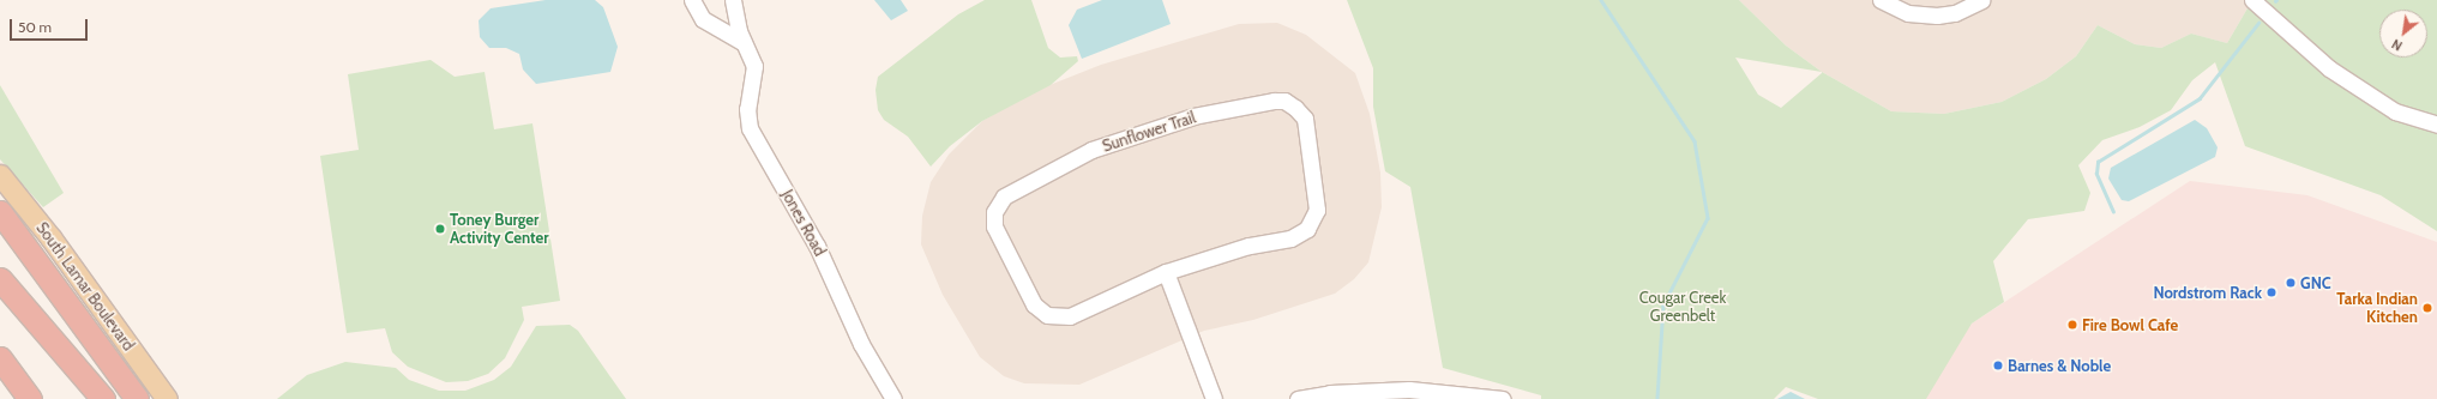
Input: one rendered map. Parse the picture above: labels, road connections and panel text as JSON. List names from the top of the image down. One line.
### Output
{"streets":{"main road":["South Lamar Boulevard"],"street":["Sunflower Trail","Jones Road"]},"parks":["Cougar Creek Greenbelt"],"places":["Toney Burger Activity Center","GNC","Nordstrom Rack","Tarka Indian Kitchen","Fire Bowl Cafe","Barnes & Noble"],"scale_bar":"50 m","north":"bottom left"}
